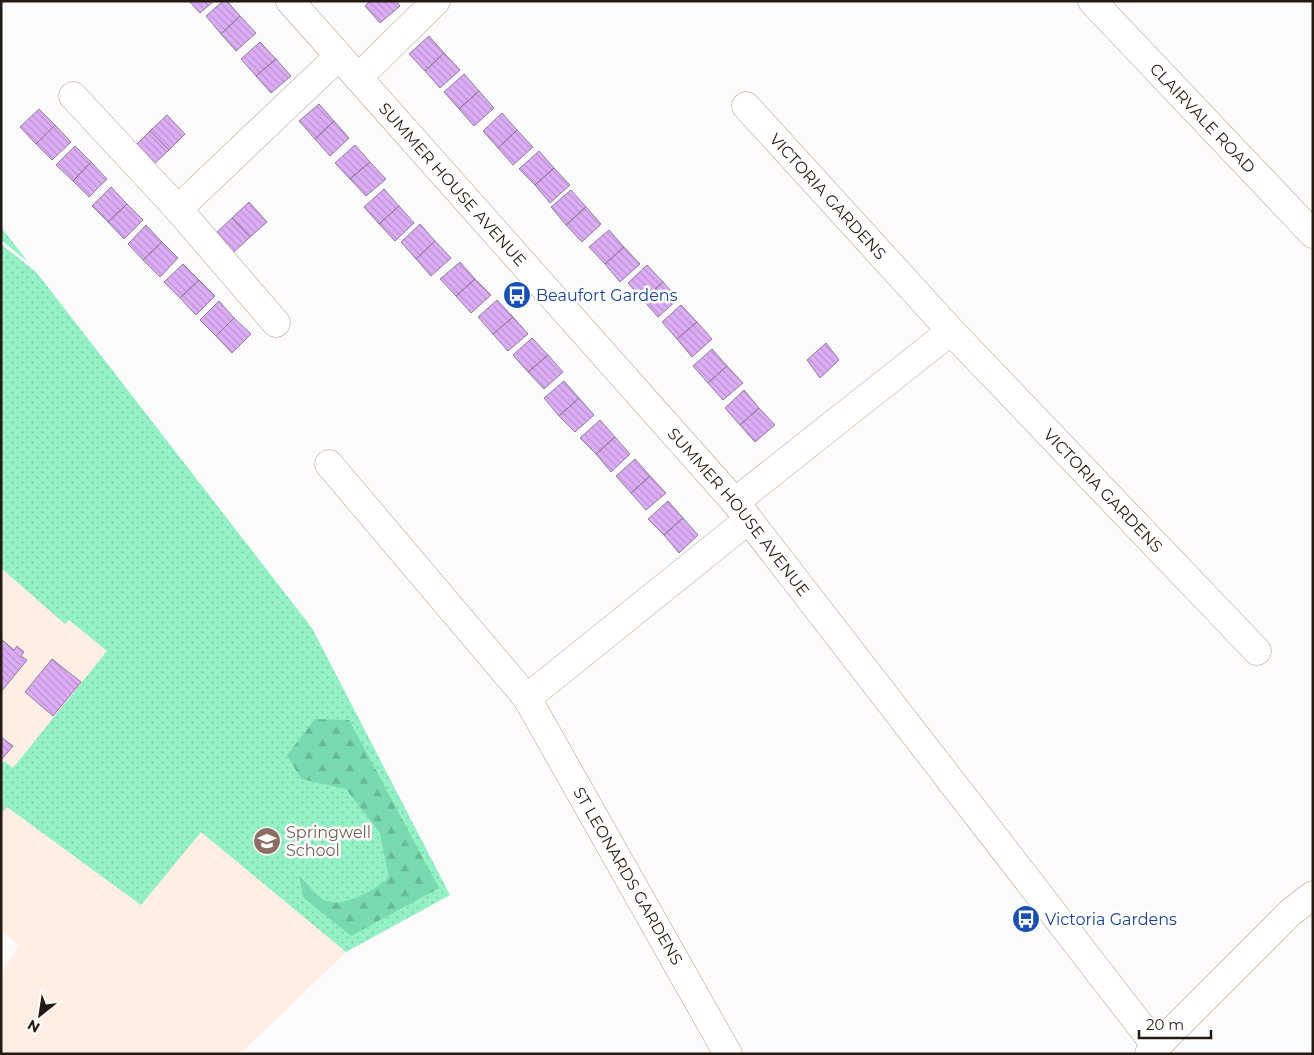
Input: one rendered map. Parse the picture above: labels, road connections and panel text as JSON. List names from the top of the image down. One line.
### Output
{"streets":{"street":["CLAIRVALE ROAD","SUMMER HOUSE AVENUE","VICTORIA GARDENS","ST LEONARDS GARDENS"]},"places":{"bus stop":["Beaufort Gardens","Victoria Gardens"],"school or university":["Springwell School"]},"scale_bar":"20 m","north":"bottom left"}
